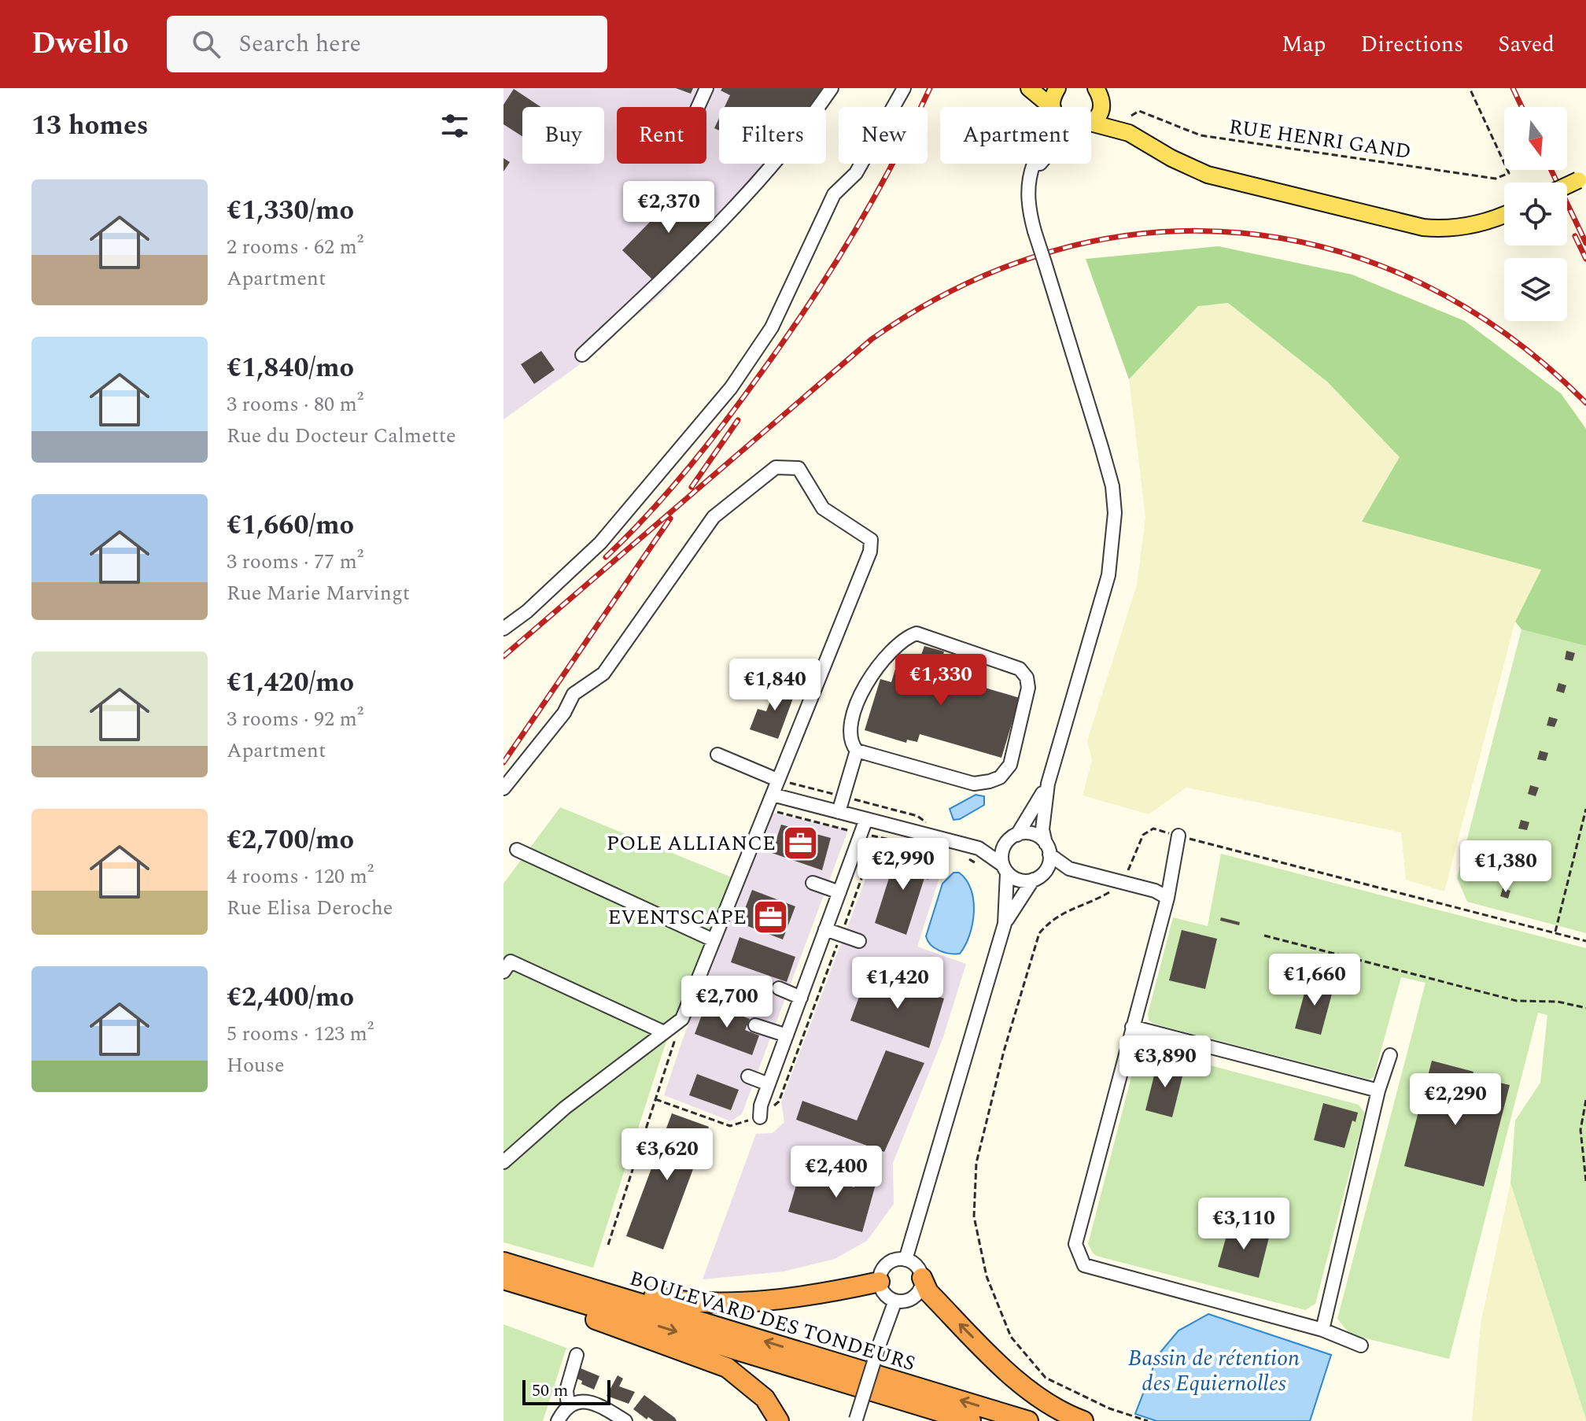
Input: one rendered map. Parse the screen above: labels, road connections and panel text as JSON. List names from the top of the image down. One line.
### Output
{"streets":{"highway":["BOULEVARD DES TONDEURS"],"path":["RUE HENRI GAND"]},"water":["Bassin de rétention des Equiernolles"],"places":{"office":["POLE ALLIANCE","EVENTSCAPE"]},"scale_bar":"50 m","north":"bottom","page":{"header":"Dwello","search":"Search here","nav":["Map","Directions","Saved"],"heading":"13 homes","chip":["Buy","Rent","Filters","New","Apartment"],"list":[{"name":"€1,330/mo","note":"2 rooms · 62 m² · Apartment"},{"name":"€1,840/mo","note":"3 rooms · 80 m² · Rue du Docteur Calmette"},{"name":"€1,660/mo","note":"3 rooms · 77 m² · Rue Marie Marvingt"},{"name":"€1,420/mo","note":"3 rooms · 92 m² · Apartment"},{"name":"€2,700/mo","note":"4 rooms · 120 m² · Rue Elisa Deroche"},{"name":"€2,400/mo","note":"5 rooms · 123 m² · House"}],"price":["€2,370","€1,330","€1,840","€2,990","€1,380","€1,660","€1,420","€2,700","€3,890","€2,290","€3,620","€2,400","€3,110"],"scale":"50 m"}}
